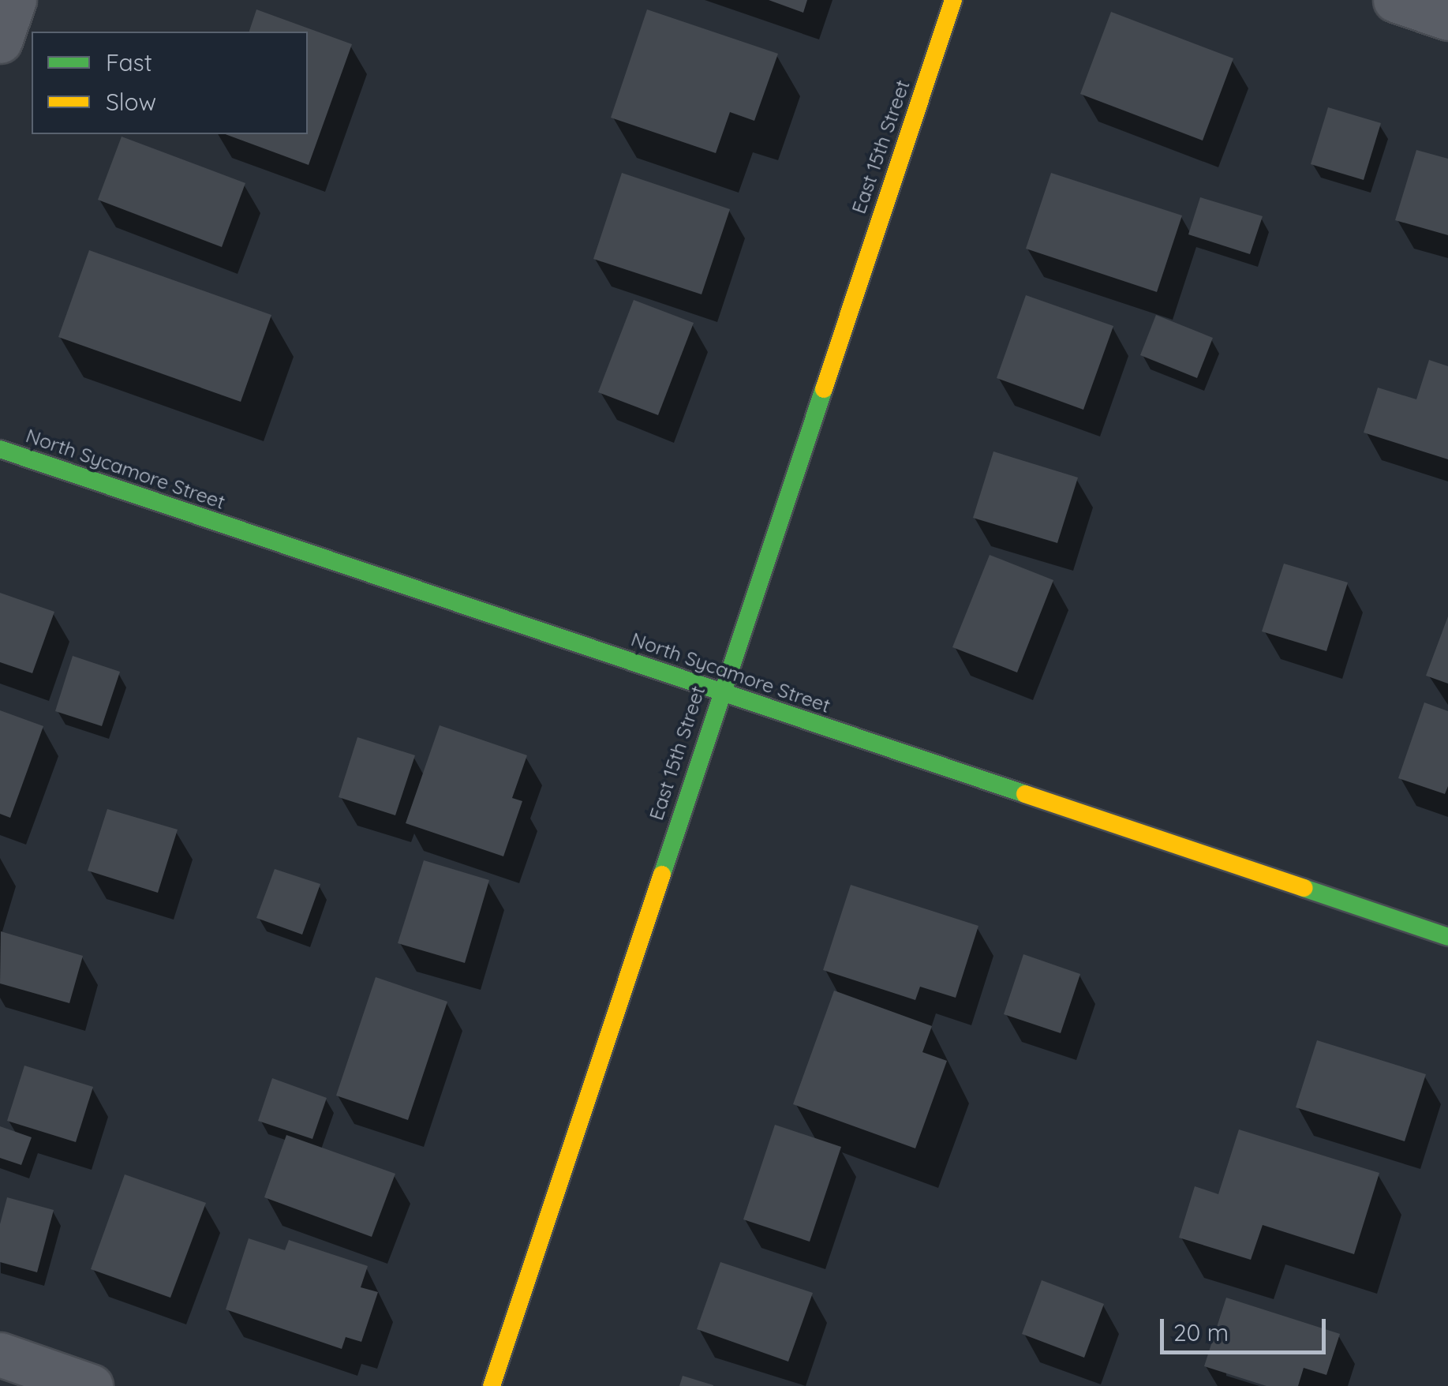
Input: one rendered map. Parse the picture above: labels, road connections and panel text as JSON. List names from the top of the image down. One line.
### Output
{"streets":{"main road":["East 15th Street","North Sycamore Street"]},"crossings":[["East 15th Street","North Sycamore Street"]],"legend":["Fast","Slow"],"scale_bar":"20 m"}
